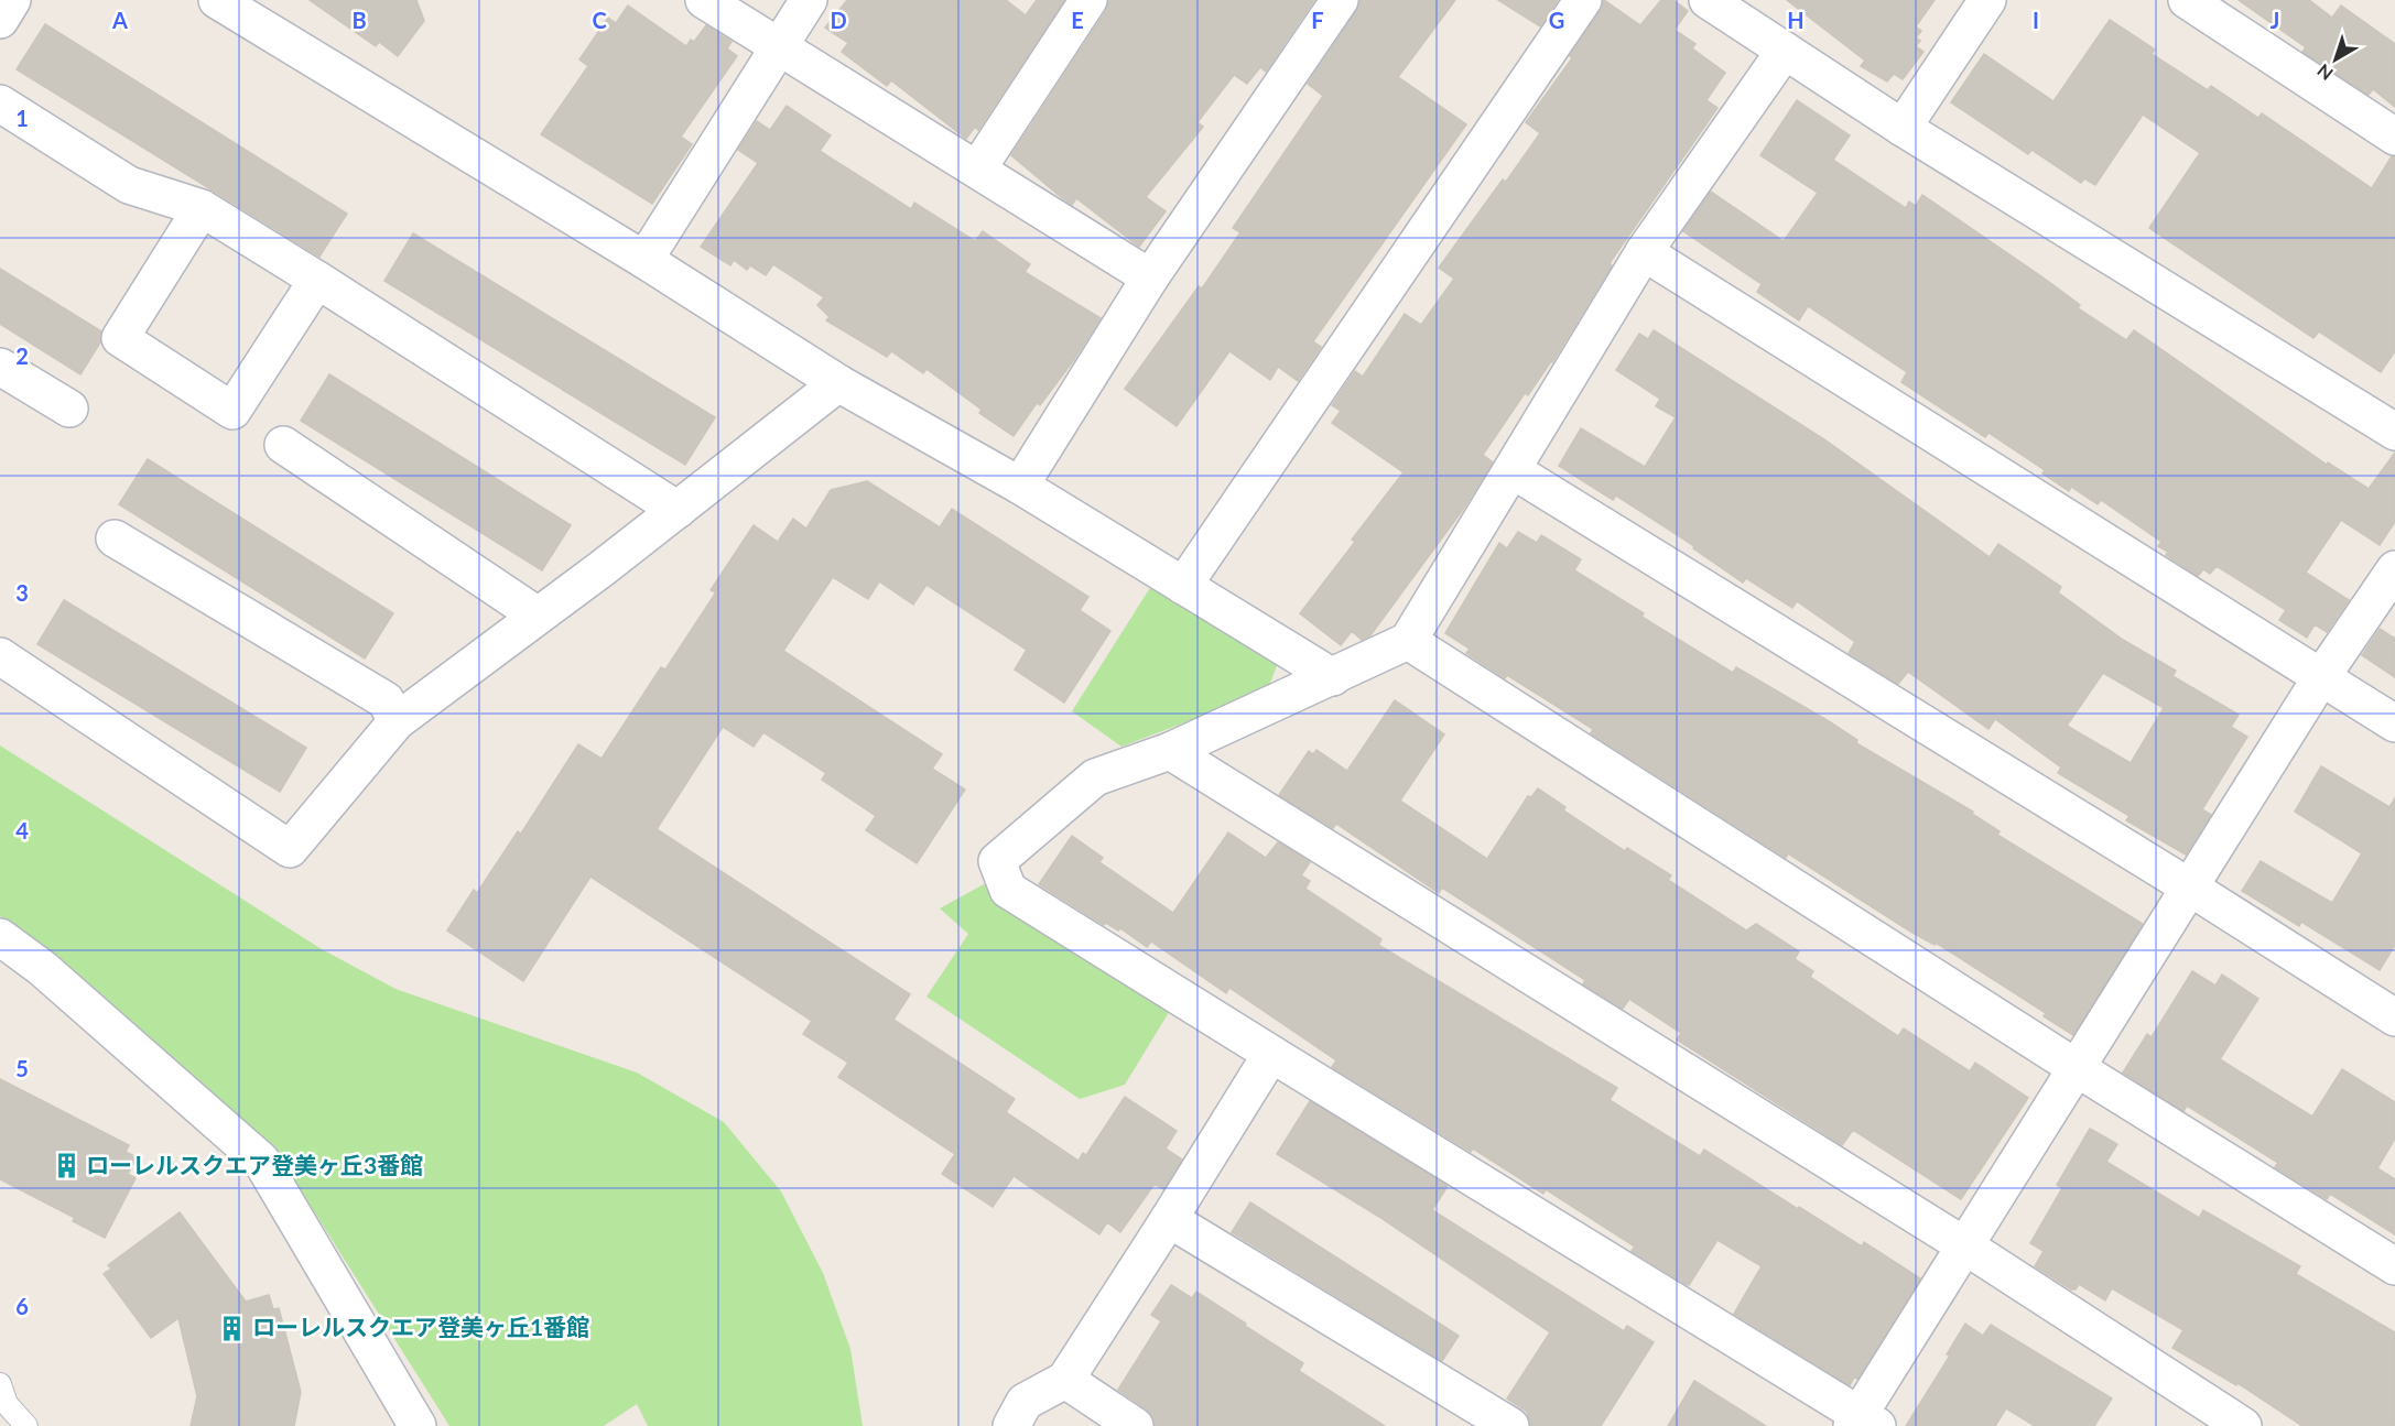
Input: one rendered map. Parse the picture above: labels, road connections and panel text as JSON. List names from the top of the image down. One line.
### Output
{"places":{"building":["ローレルスクエア登美ヶ丘3番館","ローレルスクエア登美ヶ丘1番館"]},"north":"bottom left","grid":{"columns":["A","B","C","D","E","F","G","H","I","J"],"rows":["1","2","3","4","5","6"]}}
